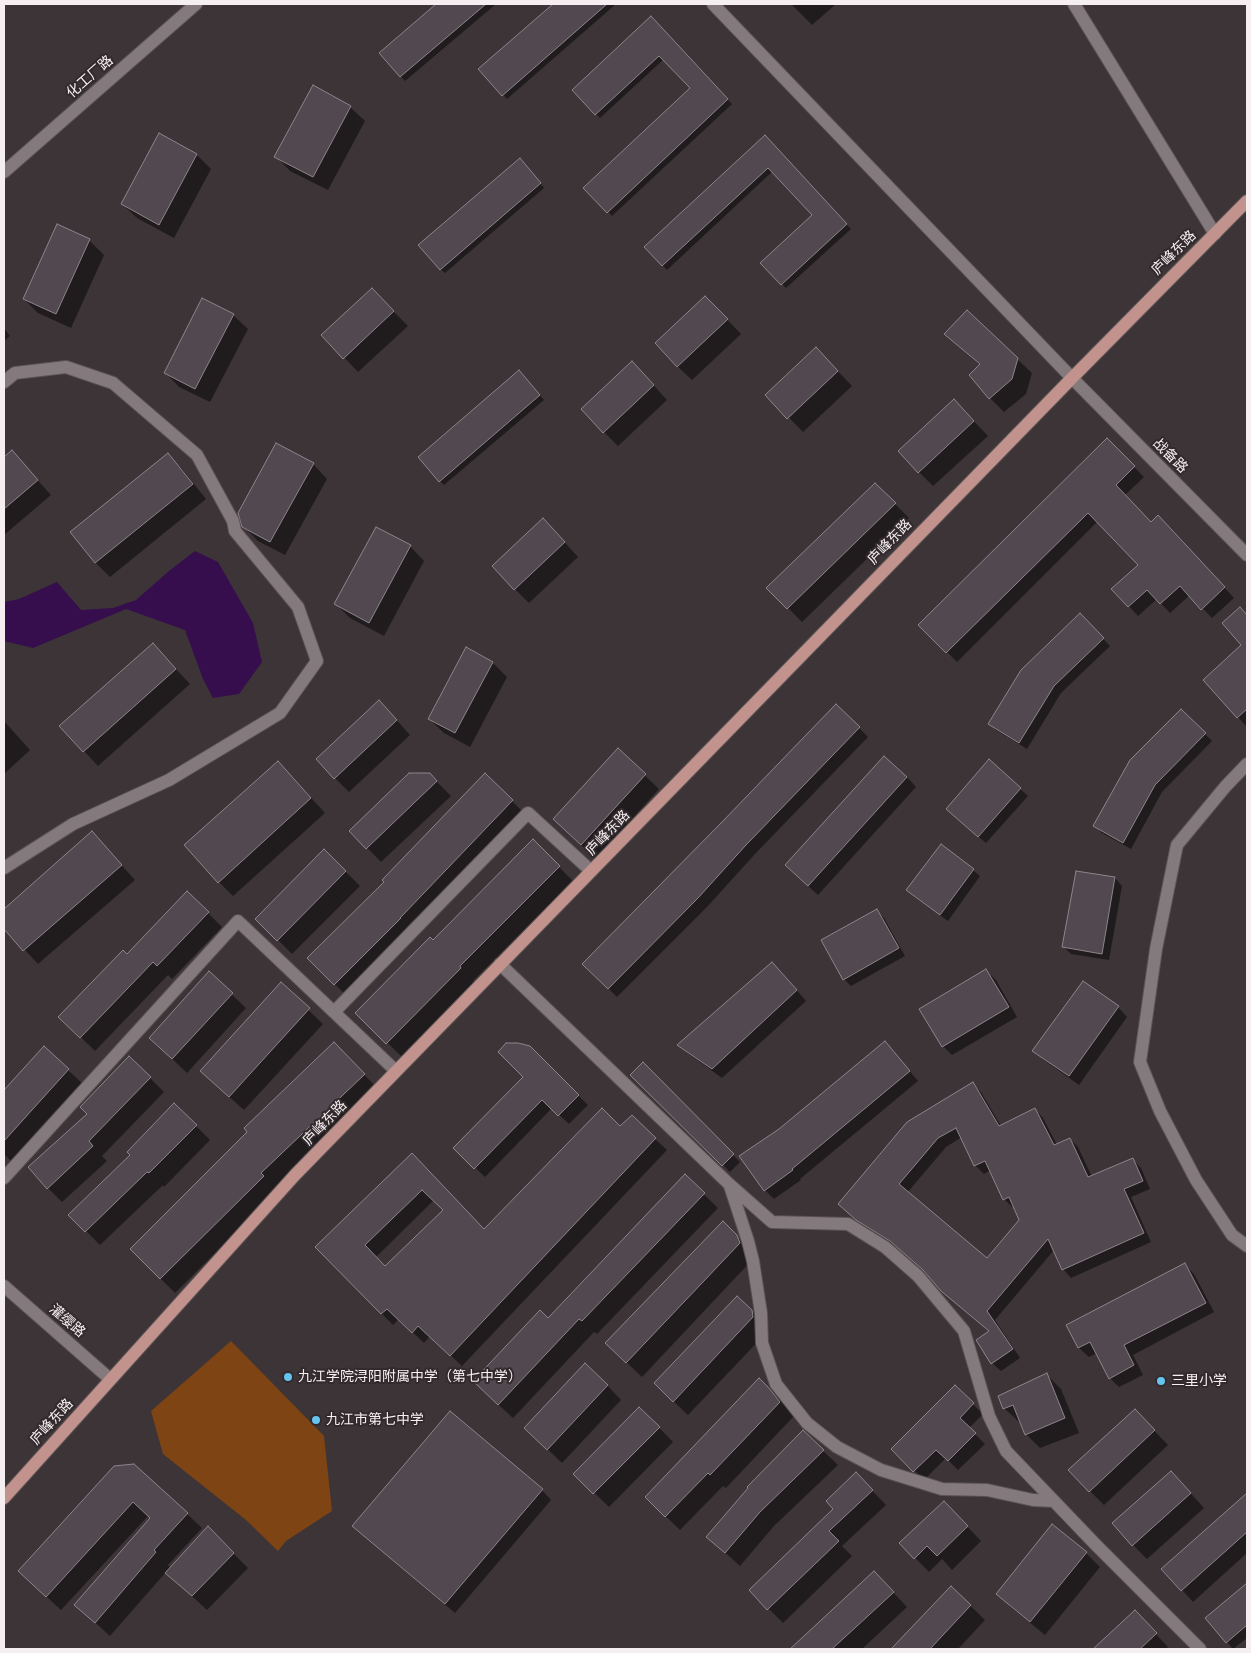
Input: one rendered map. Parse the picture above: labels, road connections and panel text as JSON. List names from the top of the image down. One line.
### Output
{"streets":{"main road":["庐峰东路"],"street":["化工厂路","战备路","灌缨路"]},"crossings":[["庐峰东路","战备路"],["庐峰东路","灌缨路"]],"places":["九江学院浔阳附属中学（第七中学）","三里小学","九江市第七中学"]}
